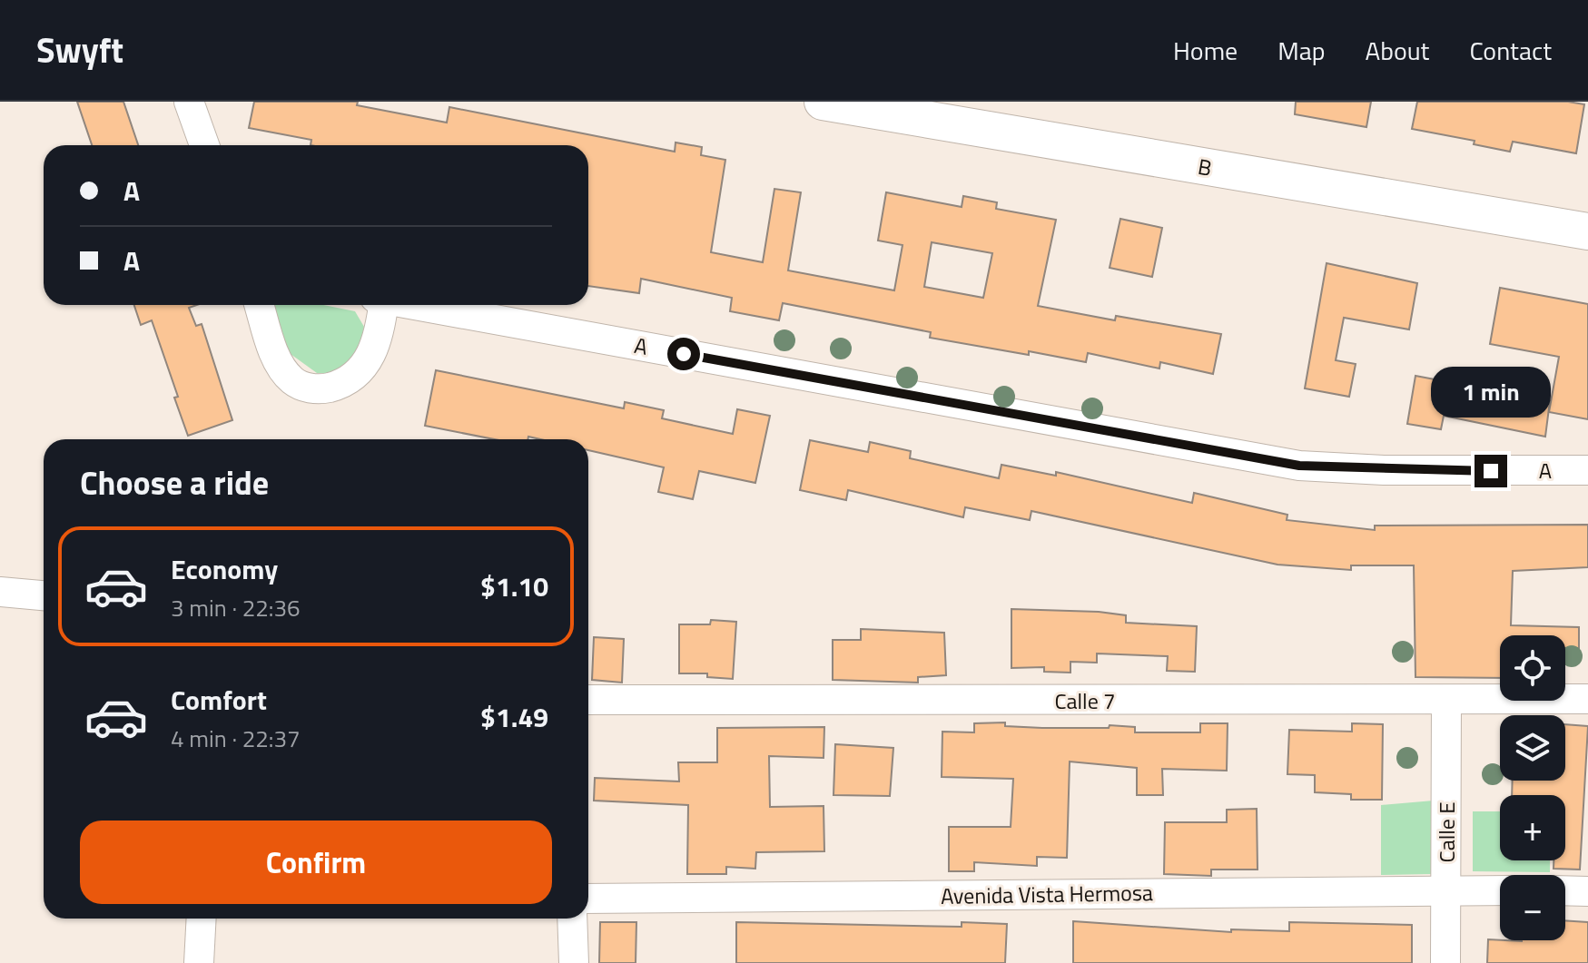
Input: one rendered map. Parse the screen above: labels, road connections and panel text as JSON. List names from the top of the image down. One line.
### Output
{"streets":{"street":["B","A","Calle 7","Calle E","Avenida Vista Hermosa"]},"crossings":[["Calle 7","Calle E"],["Calle E","Avenida Vista Hermosa"]],"page":{"header":"Swyft","nav":["Home","Map","About","Contact"],"banner":["A","A"],"bubble":"1 min","heading":"Choose a ride","list":[{"name":"Economy","note":"3 min · 22:36","value":"$1.10"},{"name":"Comfort","note":"4 min · 22:37","value":"$1.49"}],"map_buttons":["+","−"],"buttons":"Confirm"}}
